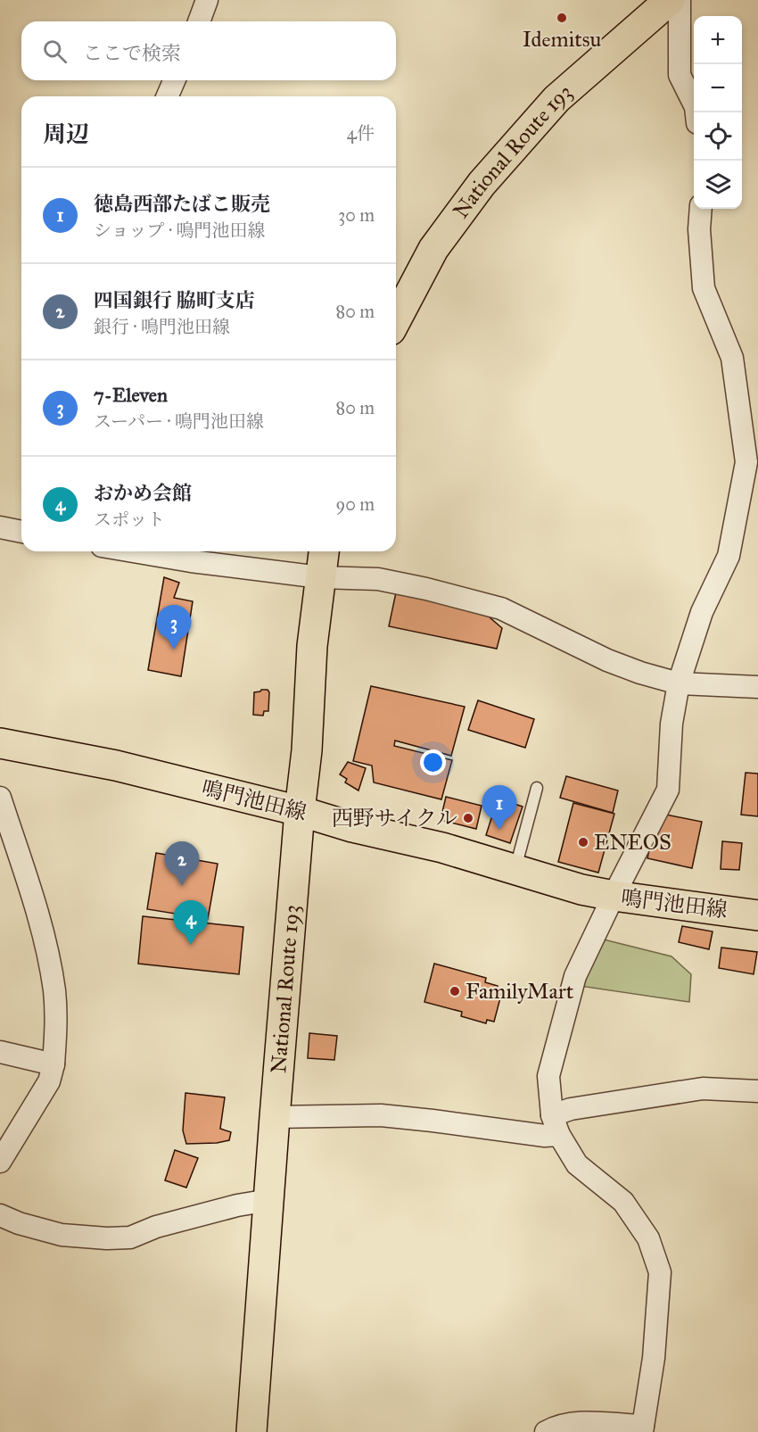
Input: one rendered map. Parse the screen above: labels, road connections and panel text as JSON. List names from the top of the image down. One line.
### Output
{"streets":{"main road":["National Route 193","鳴門池田線"]},"crossings":[["National Route 193","鳴門池田線"]],"places":["Idemitsu","西野サイクル","ENEOS","FamilyMart"],"page":{"map_buttons":["+","−"],"search":"ここで検索","heading":["周辺","4件"],"list":[{"mark":"1","name":"徳島西部たばこ販売","note":"ショップ · 鳴門池田線","value":"30 m"},{"mark":"2","name":"四国銀行 脇町支店","note":"銀行 · 鳴門池田線","value":"80 m"},{"mark":"3","name":"7-Eleven","note":"スーパー · 鳴門池田線","value":"80 m"},{"mark":"4","name":"おかめ会館","note":"スポット","value":"90 m"}],"pins":["3","1","2","4"]}}
